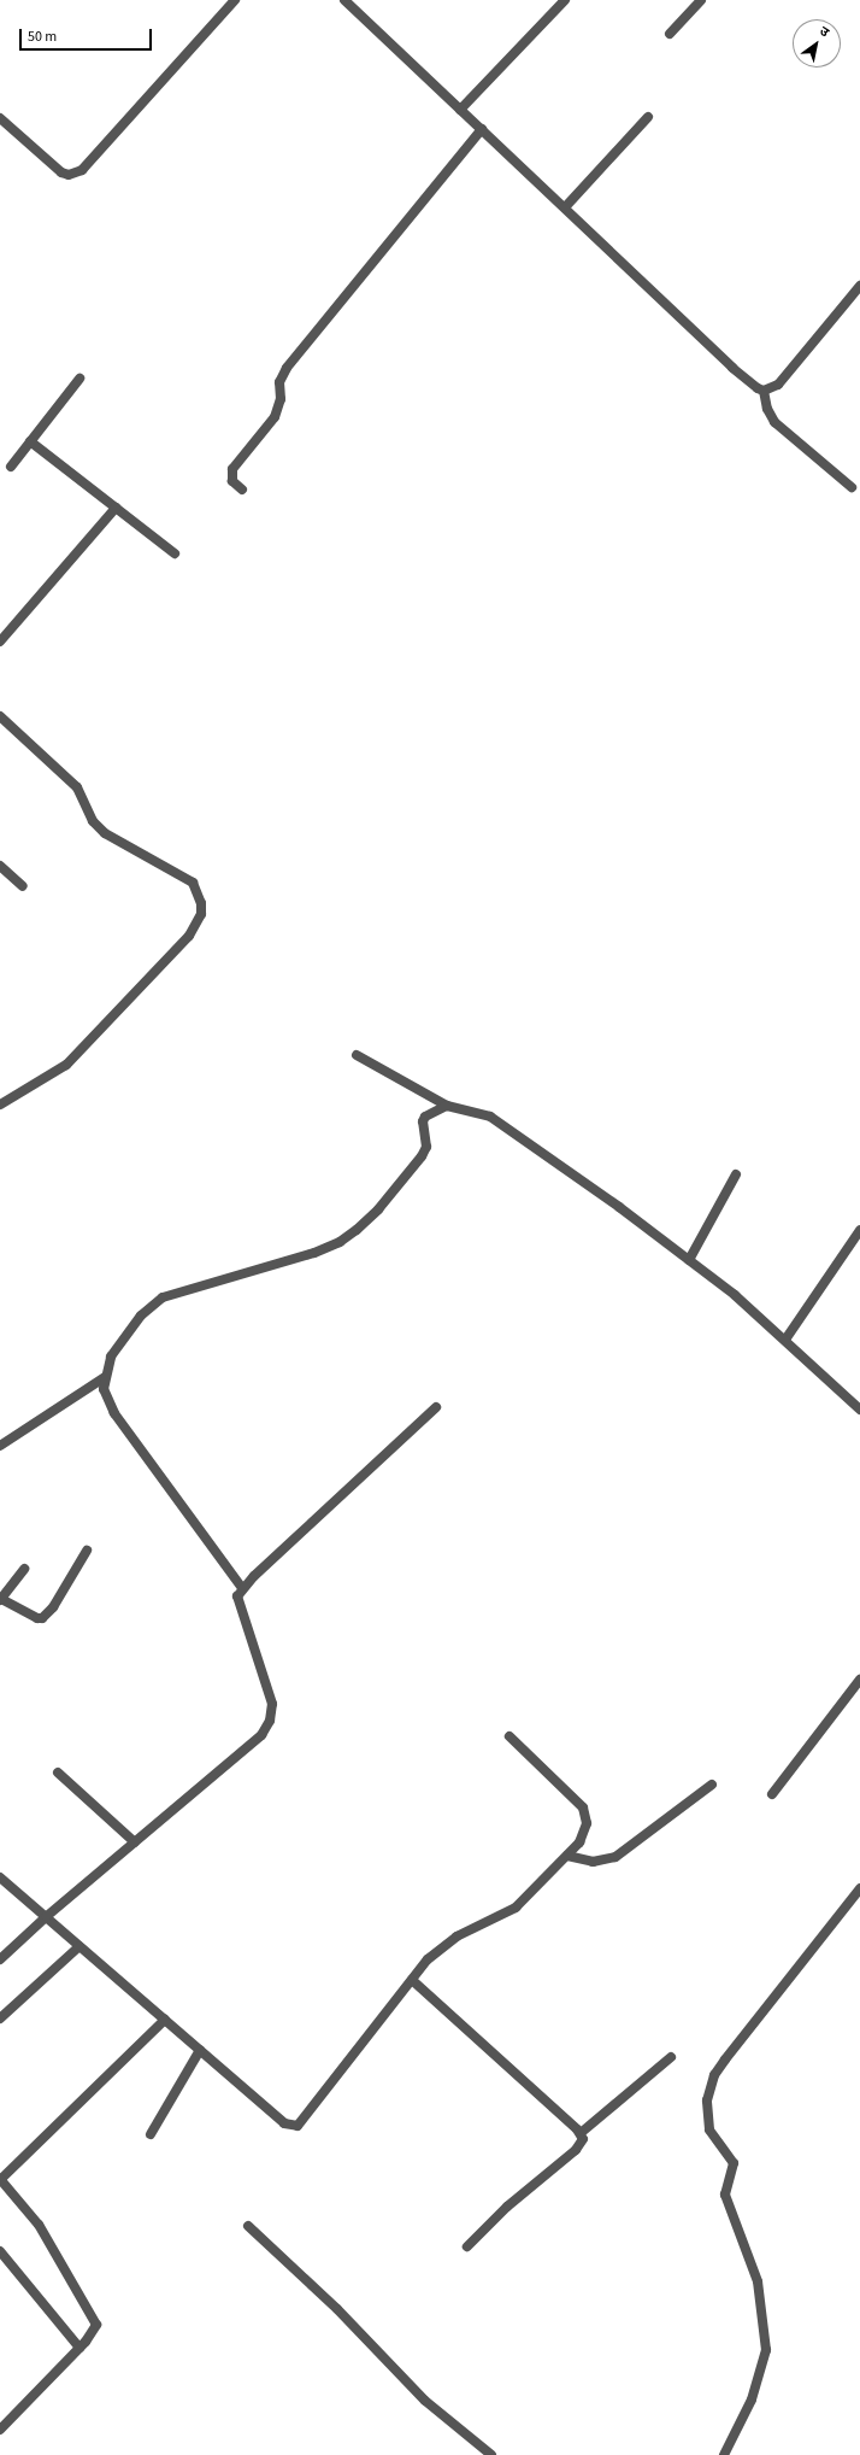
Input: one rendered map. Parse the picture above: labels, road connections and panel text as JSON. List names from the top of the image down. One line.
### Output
{"scale_bar":"50 m","north":"top right"}
